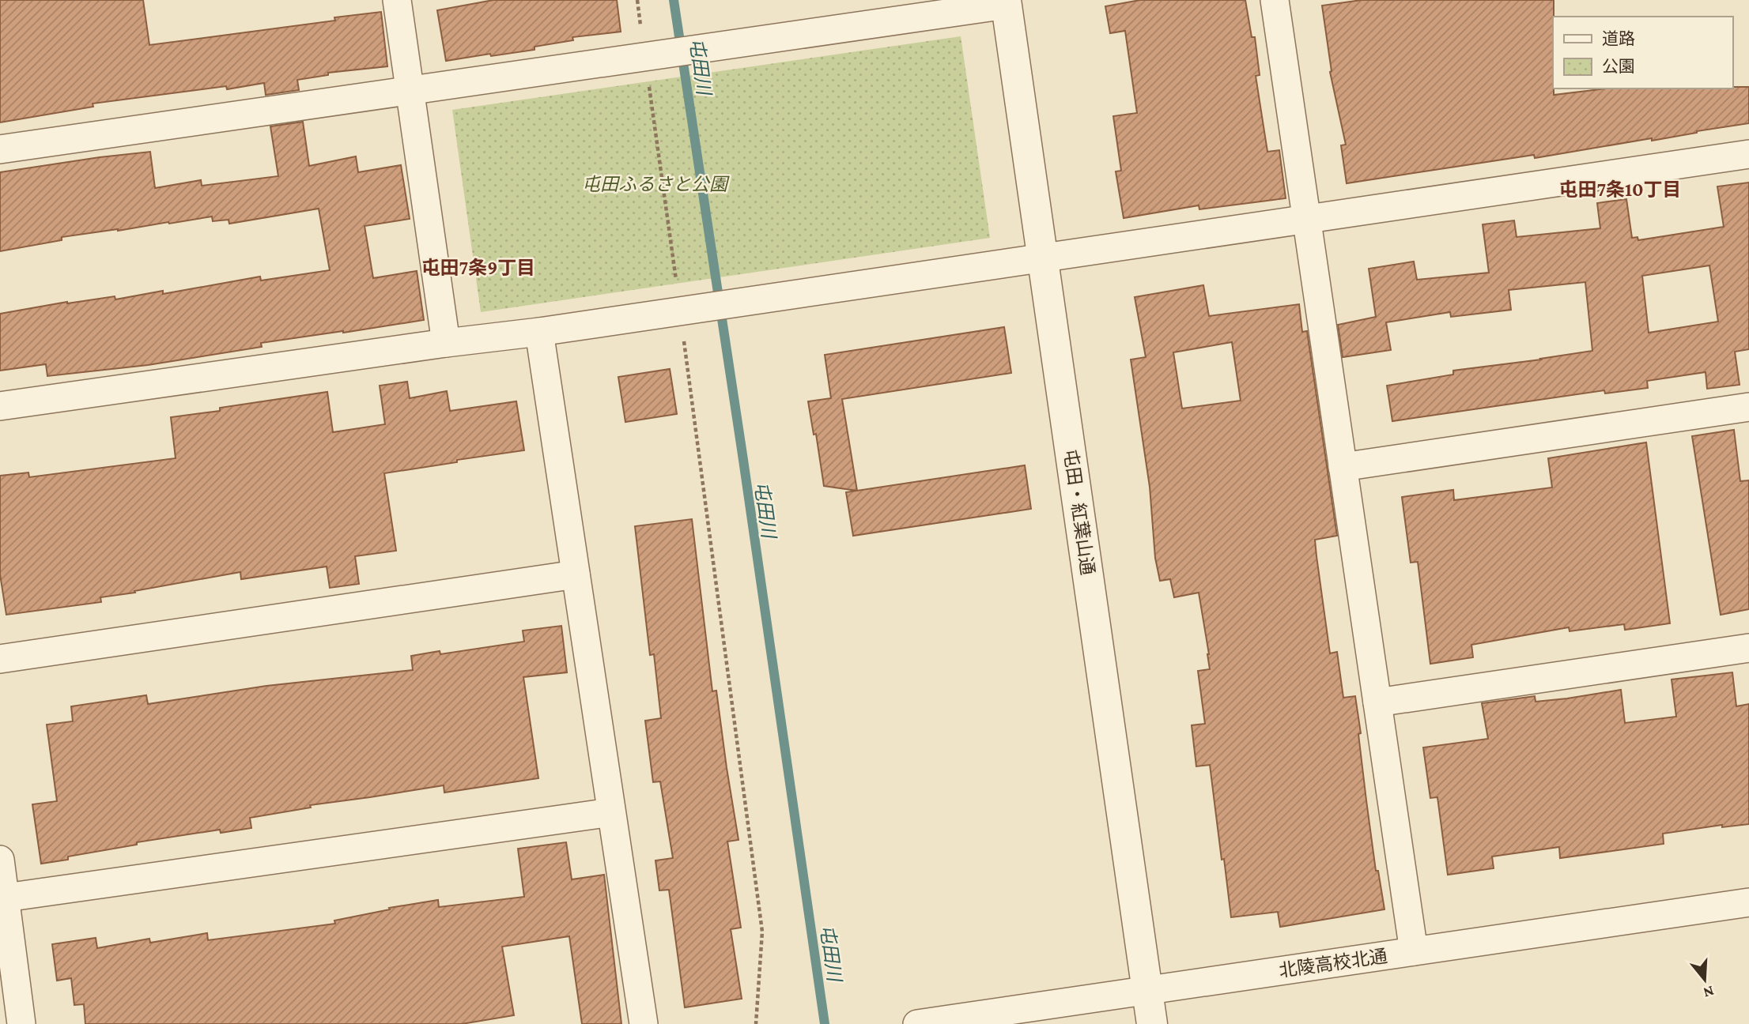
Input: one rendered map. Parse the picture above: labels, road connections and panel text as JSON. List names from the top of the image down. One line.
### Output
{"streets":{"street":["屯田・紅葉山通","北陵高校北通"]},"crossings":[["屯田・紅葉山通","北陵高校北通"]],"districts":["屯田7条10丁目","屯田7条9丁目"],"water":["屯田川"],"parks":["屯田ふるさと公園"],"legend":["道路","公園"],"north":"bottom"}
